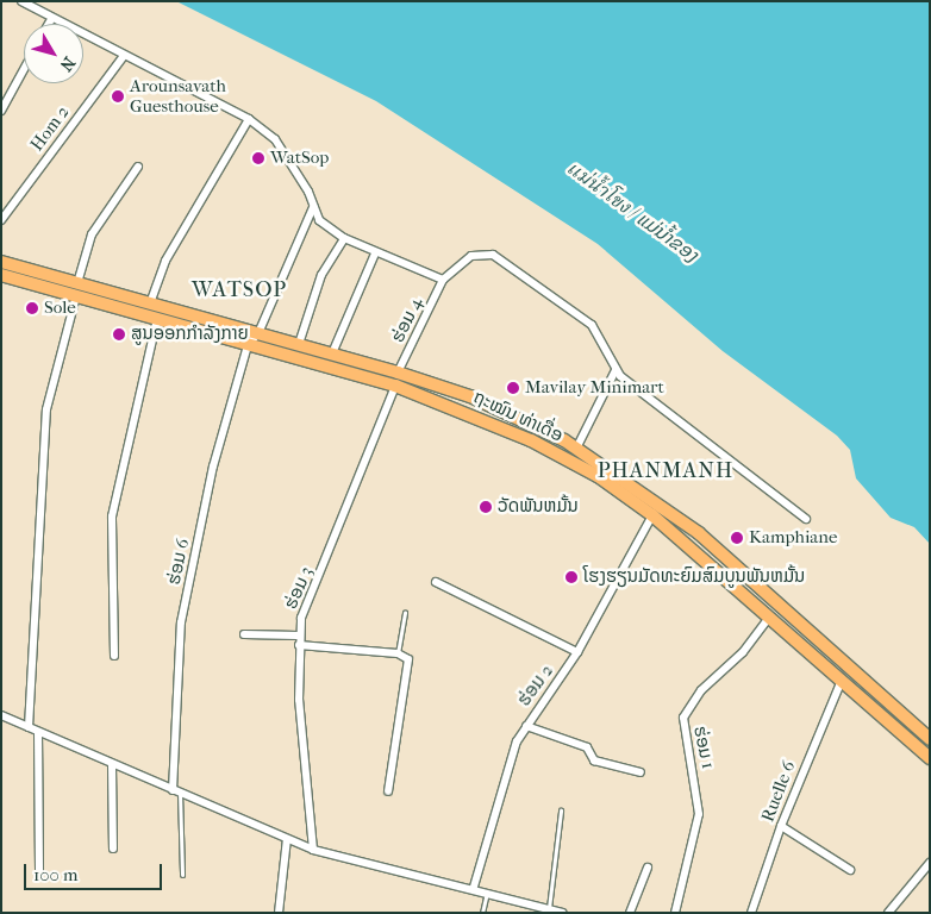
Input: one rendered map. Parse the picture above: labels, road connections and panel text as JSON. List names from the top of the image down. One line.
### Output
{"streets":{"main road":["ຖະໝົນ ທ່າເດື່ອ"],"street":["Hom 2","ຮ່ອມ 4","ຮ່ອມ 6","ຮ່ອມ 3","ຮ່ອມ 2","ຮ່ອມ 1","Ruelle 6"]},"crossings":[["ຮ່ອມ 4","ຖະໝົນ ທ່າເດື່ອ"],["ຮ່ອມ 4","ຮ່ອມ 3"],["ຖະໝົນ ທ່າເດື່ອ","ຮ່ອມ 6"],["ຖະໝົນ ທ່າເດື່ອ","ຮ່ອມ 3"],["ຖະໝົນ ທ່າເດື່ອ","ຮ່ອມ 2"],["ຖະໝົນ ທ່າເດື່ອ","ຮ່ອມ 1"],["ຖະໝົນ ທ່າເດື່ອ","Ruelle 6"]],"districts":["WATSOP","PHANMANH"],"water":["แม่น้ำโขง / ແມ່ນ້ຳຂອງ"],"places":["Arounsavath Guesthouse","WatSop","Sole","ສູນອອກກຳລັງກາຍ","Mavilay Minimart","ວັດພັນຫມັ້ນ","Kamphiane","ໂຮງຮຽນມັດທະຍົມສົມບູນພັນຫມັ້ນ"],"scale_bar":"100 m","north":"bottom right"}
